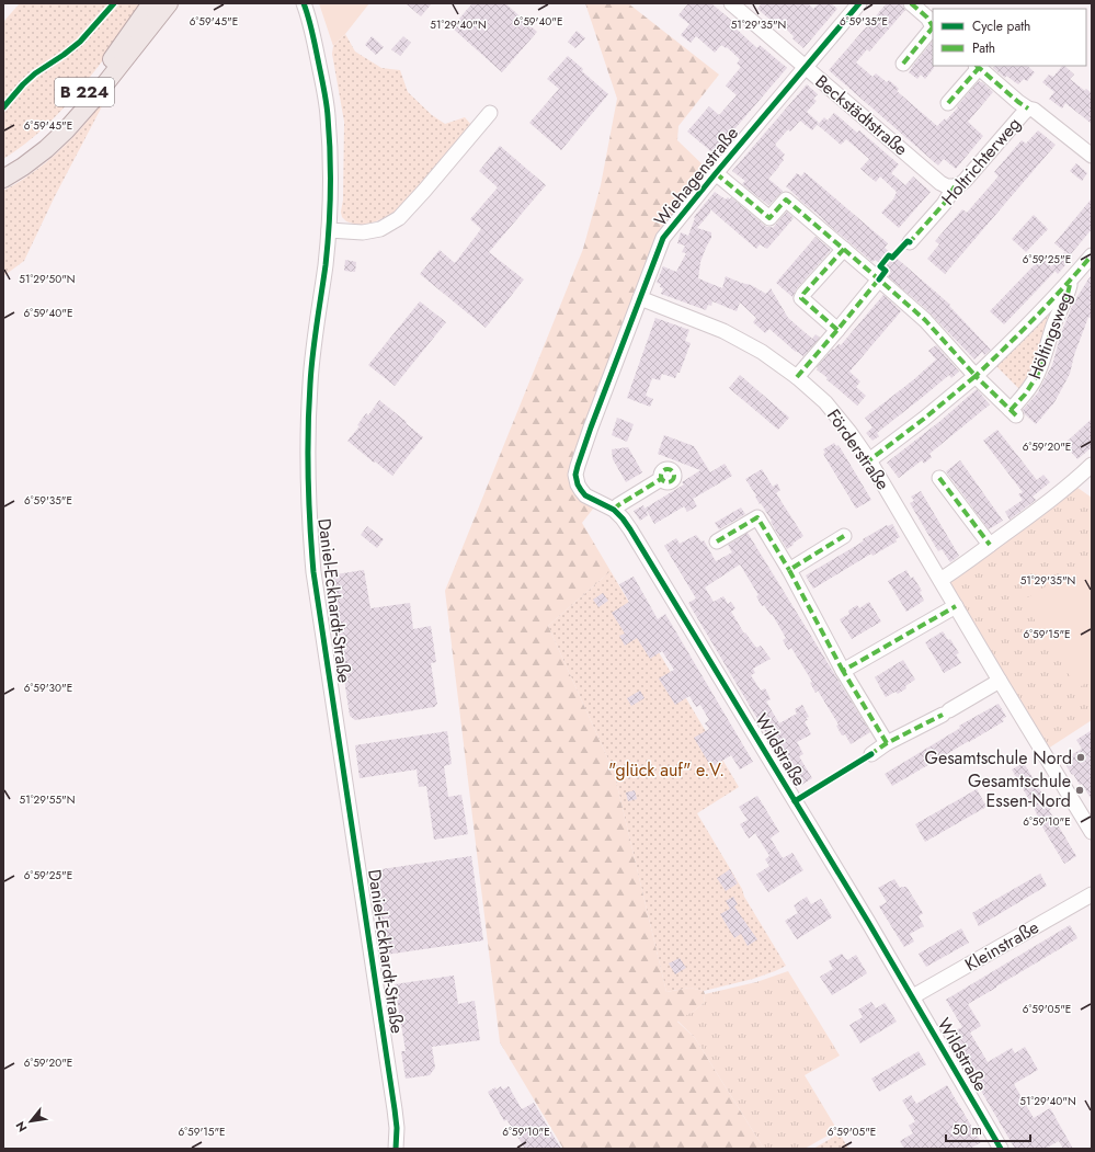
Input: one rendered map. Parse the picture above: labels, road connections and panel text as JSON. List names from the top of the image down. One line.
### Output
{"streets":{"main road":["B 224"],"street":["Beckstädtstraße","Holtrichterweg","Wiehagenstraße","Höltingsweg","Förderstraße","Daniel-Eckhardt-Straße","Wildstraße","Kleinstraße"]},"crossings":[["Beckstädtstraße","Holtrichterweg"],["Beckstädtstraße","Wiehagenstraße"],["Wiehagenstraße","Förderstraße"],["Wiehagenstraße","Wildstraße"],["Höltingsweg","Förderstraße"],["Wildstraße","Kleinstraße"]],"parks":["\"glück auf\" e.V."],"places":["Gesamtschule Nord","Gesamtschule Essen-Nord"],"legend":["Cycle path","Path"],"scale_bar":"50 m","north":"bottom left","coordinates":["6°59'45\"E","6°59'40\"E","6°59'35\"E","51°29'40\"N","51°29'35\"N","6°59'25\"E","51°29'50\"N","6°59'20\"E","6°59'15\"E","6°59'30\"E","51°29'55\"N","6°59'10\"E","6°59'05\"E"]}
